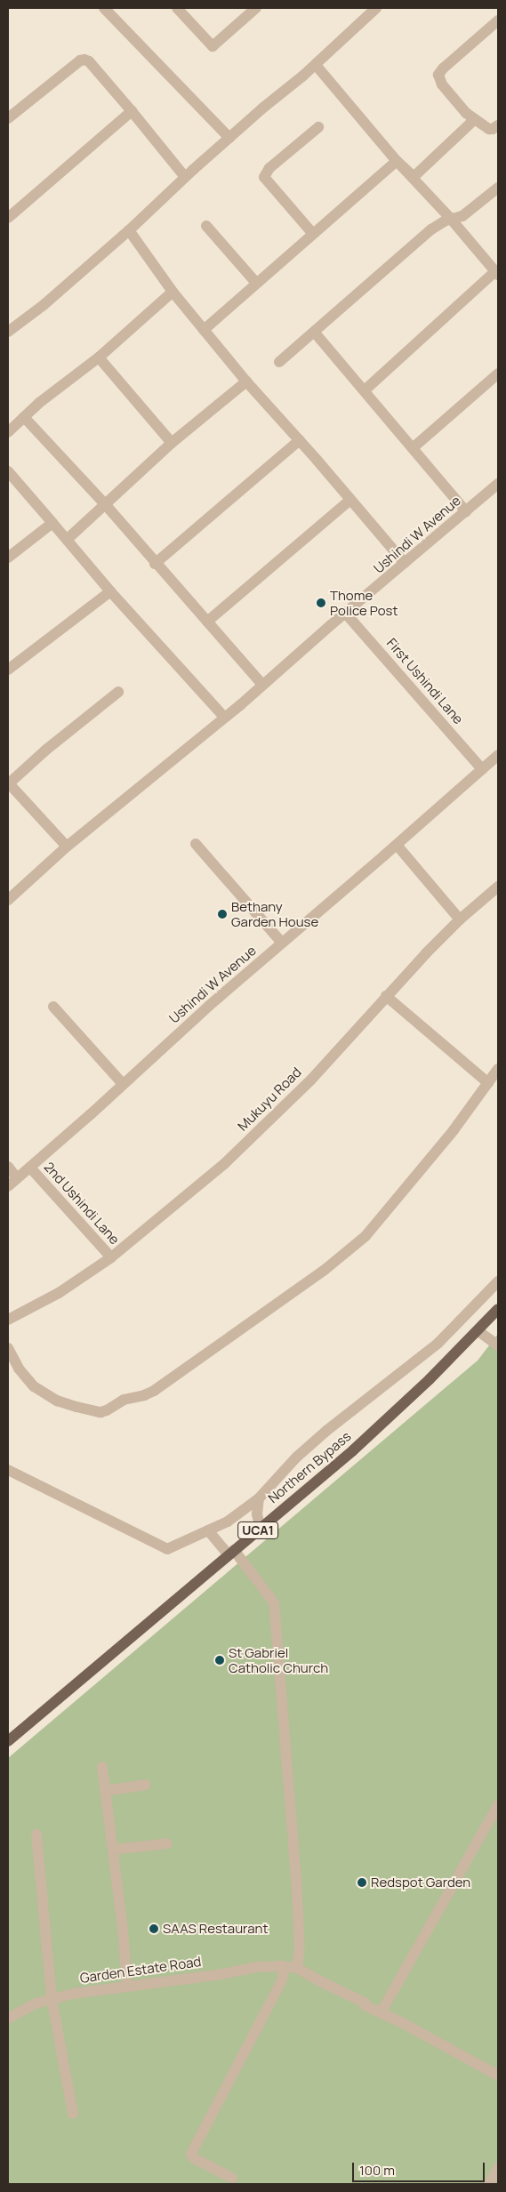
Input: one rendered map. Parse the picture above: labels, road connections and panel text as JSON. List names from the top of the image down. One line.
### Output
{"streets":{"main road":["Northern Bypass","UCA1"],"street":["Ushindi W Avenue","First Ushindi Lane","Mukuyu Road","2nd Ushindi Lane","Garden Estate Road"]},"crossings":[["Ushindi W Avenue","First Ushindi Lane"],["Ushindi W Avenue","2nd Ushindi Lane"],["Mukuyu Road","2nd Ushindi Lane"]],"places":["Thome Police Post","Bethany Garden House","St Gabriel Catholic Church","Redspot Garden","SAAS Restaurant"],"scale_bar":"100 m"}
